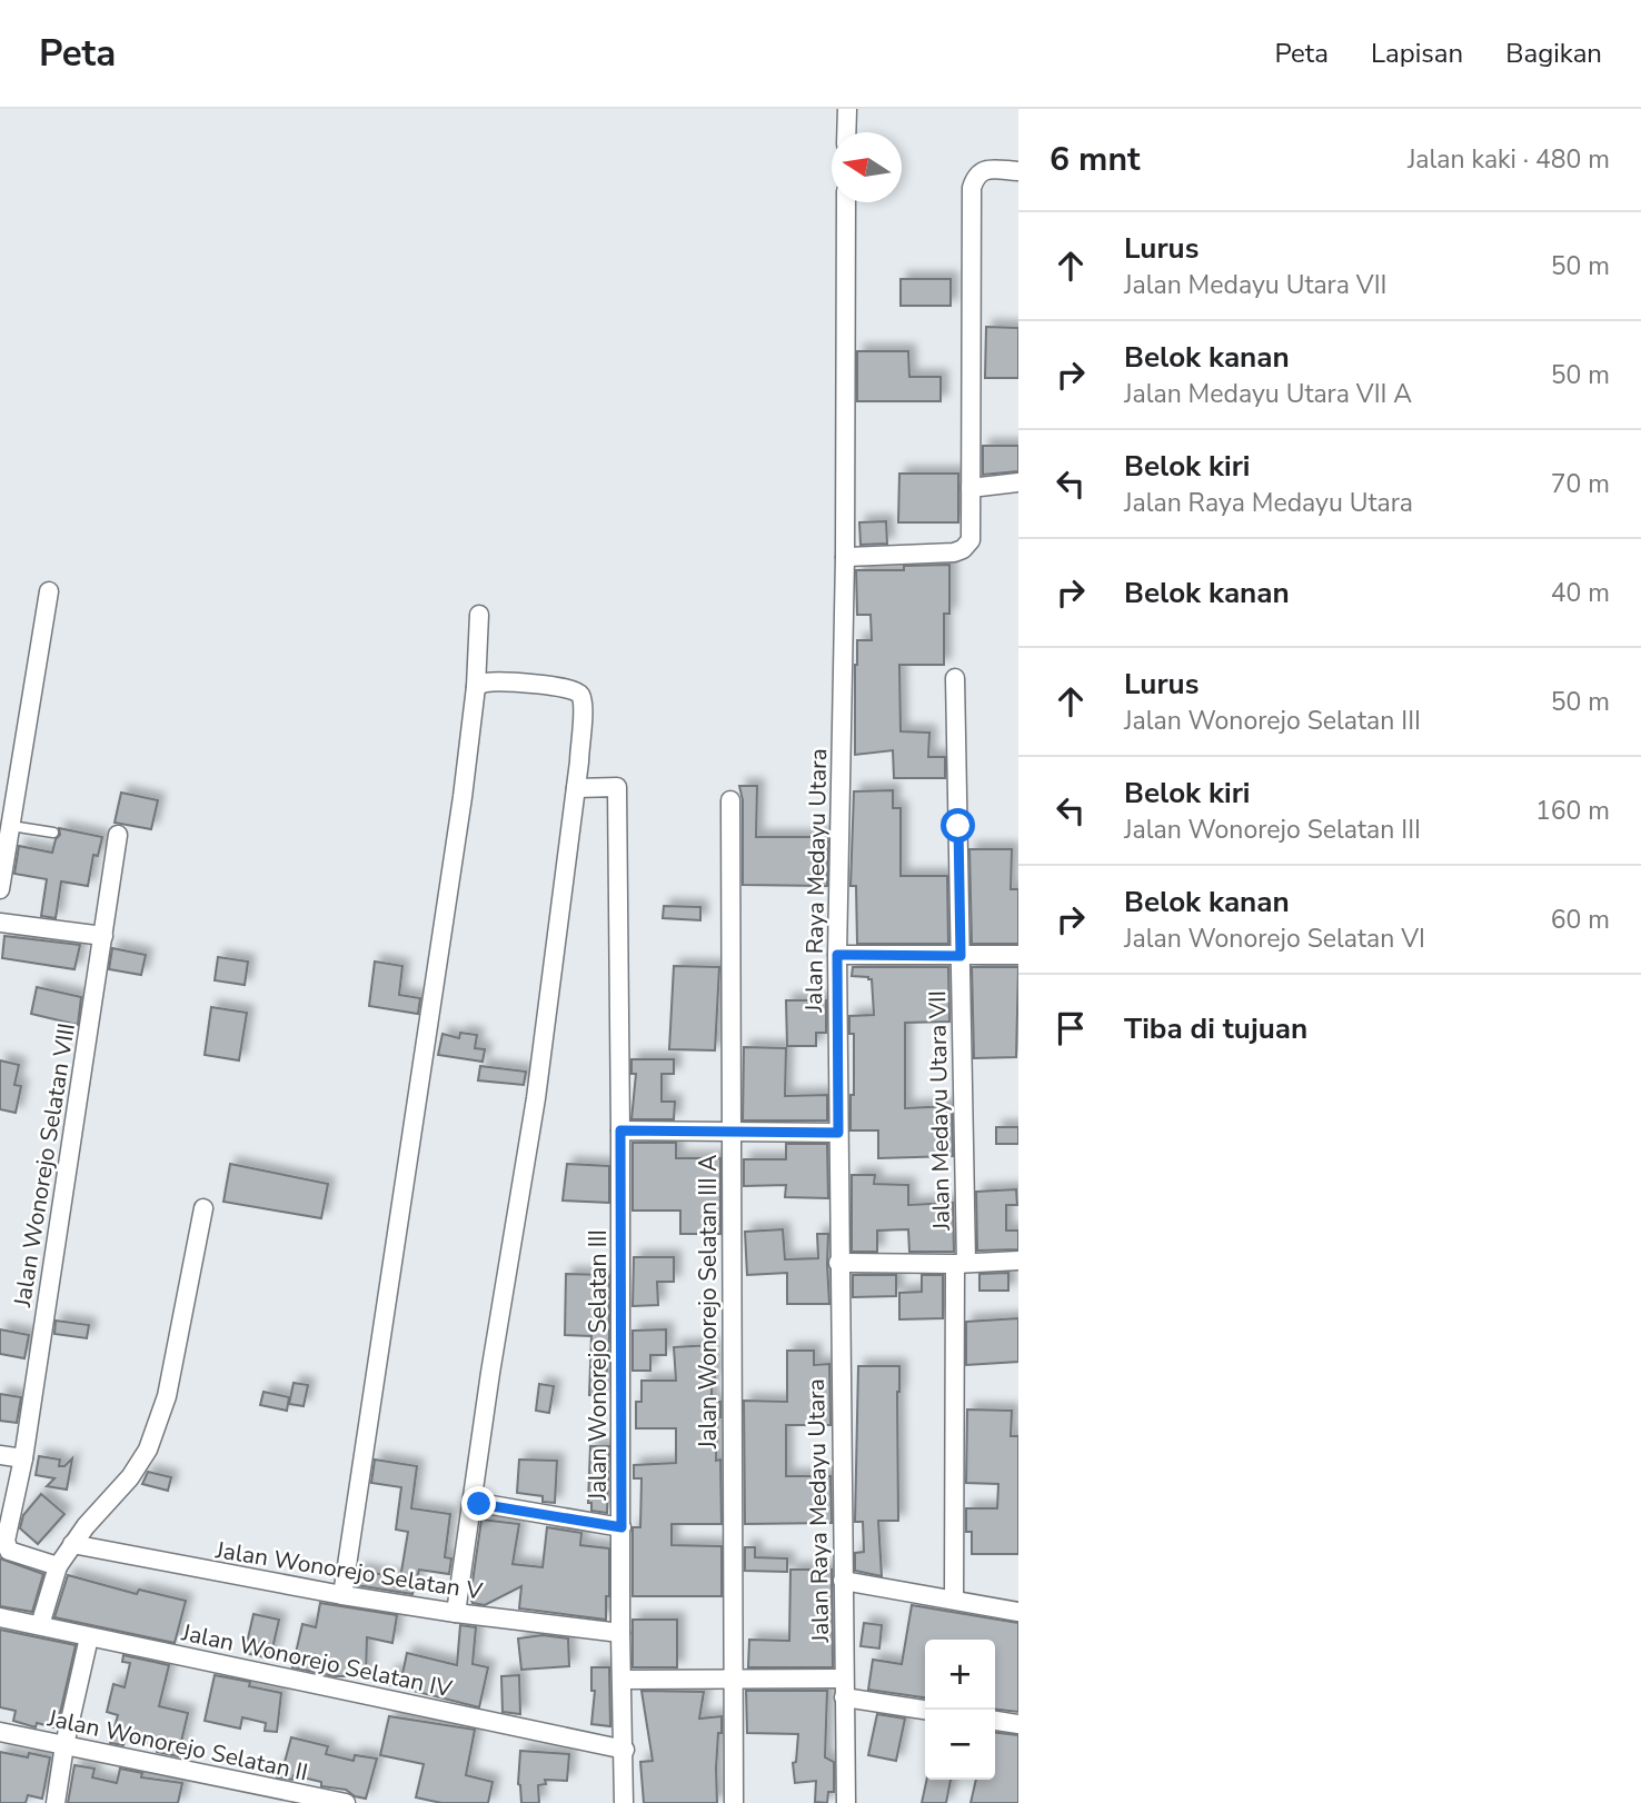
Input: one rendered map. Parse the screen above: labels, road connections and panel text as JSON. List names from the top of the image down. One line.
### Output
{"streets":{"street":["Jalan Raya Medayu Utara","Jalan Medayu Utara VII","Jalan Wonorejo Selatan VIII","Jalan Wonorejo Selatan III A","Jalan Wonorejo Selatan III","Jalan Wonorejo Selatan V","Jalan Wonorejo Selatan IV","Jalan Wonorejo Selatan II"]},"crossings":[["Jalan Raya Medayu Utara","Jalan Medayu Utara VII"],["Jalan Wonorejo Selatan III","Jalan Wonorejo Selatan V"],["Jalan Wonorejo Selatan III","Jalan Wonorejo Selatan IV"]],"north":"left","page":{"header":"Peta","nav":["Peta","Lapisan","Bagikan"],"heading":["6 mnt","Jalan kaki · 480 m"],"list":[["Lurus","Jalan Medayu Utara VII","50 m"],["Belok kanan","Jalan Medayu Utara VII A","50 m"],["Belok kiri","Jalan Raya Medayu Utara","70 m"],["Belok kanan","40 m"],["Lurus","Jalan Wonorejo Selatan III","50 m"],["Belok kiri","Jalan Wonorejo Selatan III","160 m"],["Belok kanan","Jalan Wonorejo Selatan VI","60 m"],"Tiba di tujuan"],"map_buttons":["+","−"]}}
